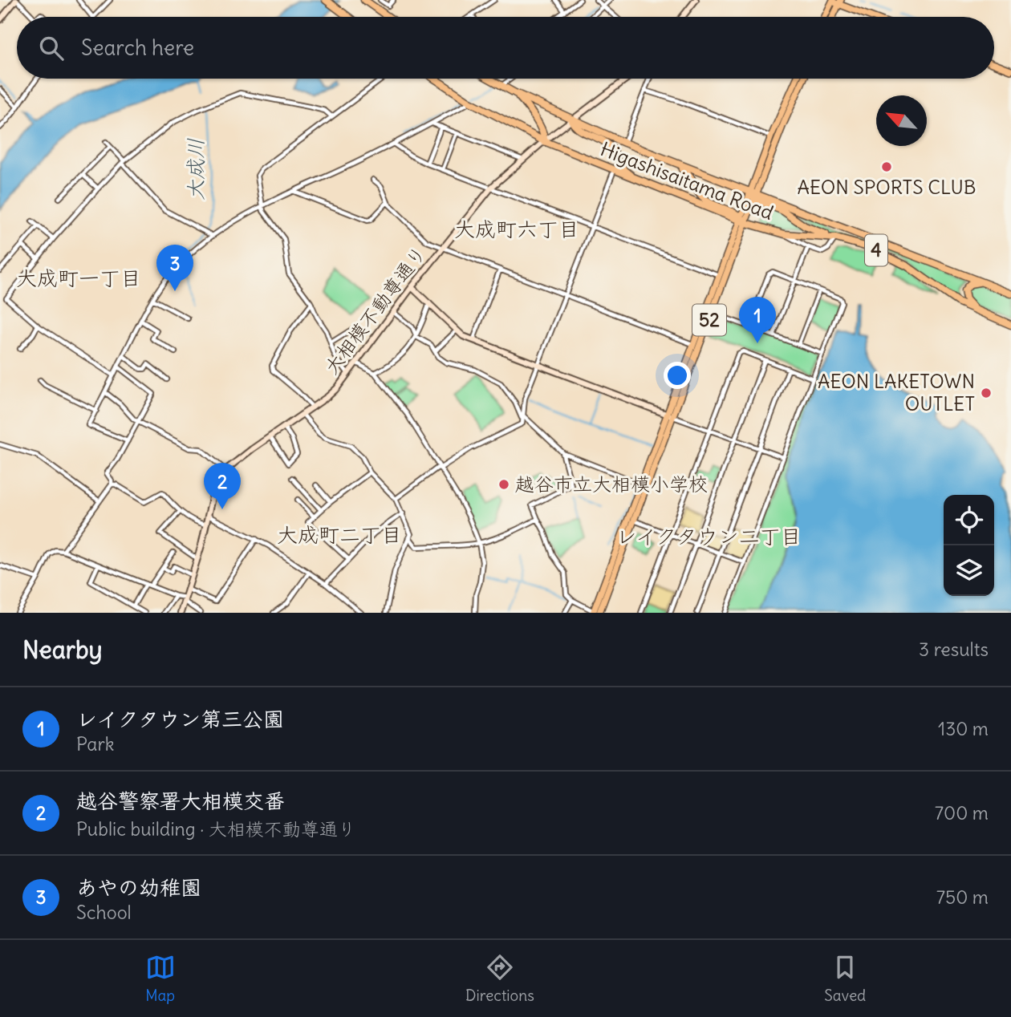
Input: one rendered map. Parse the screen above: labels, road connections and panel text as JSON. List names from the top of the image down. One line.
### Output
{"streets":{"highway":["Higashisaitama Road","4"],"main road":["52"],"street":["大相模不動尊通り"]},"crossings":[["Higashisaitama Road","4"],["Higashisaitama Road","大相模不動尊通り"],["Higashisaitama Road","52"],["4","大相模不動尊通り"],["4","52"]],"districts":["大成町六丁目","大成町一丁目","大成町二丁目","レイクタウン二丁目"],"water":["大成川"],"places":["AEON SPORTS CLUB","AEON LAKETOWN OUTLET","越谷市立大相模小学校"],"north":"top left","page":{"search":"Search here","pins":["3","1","2"],"heading":["Nearby","3 results"],"list":[{"mark":"1","name":"レイクタウン第三公園","note":"Park","value":"130 m"},{"mark":"2","name":"越谷警察署大相模交番","note":"Public building · 大相模不動尊通り","value":"700 m"},{"mark":"3","name":"あやの幼稚園","note":"School","value":"750 m"}],"nav":["Map","Directions","Saved"]}}
